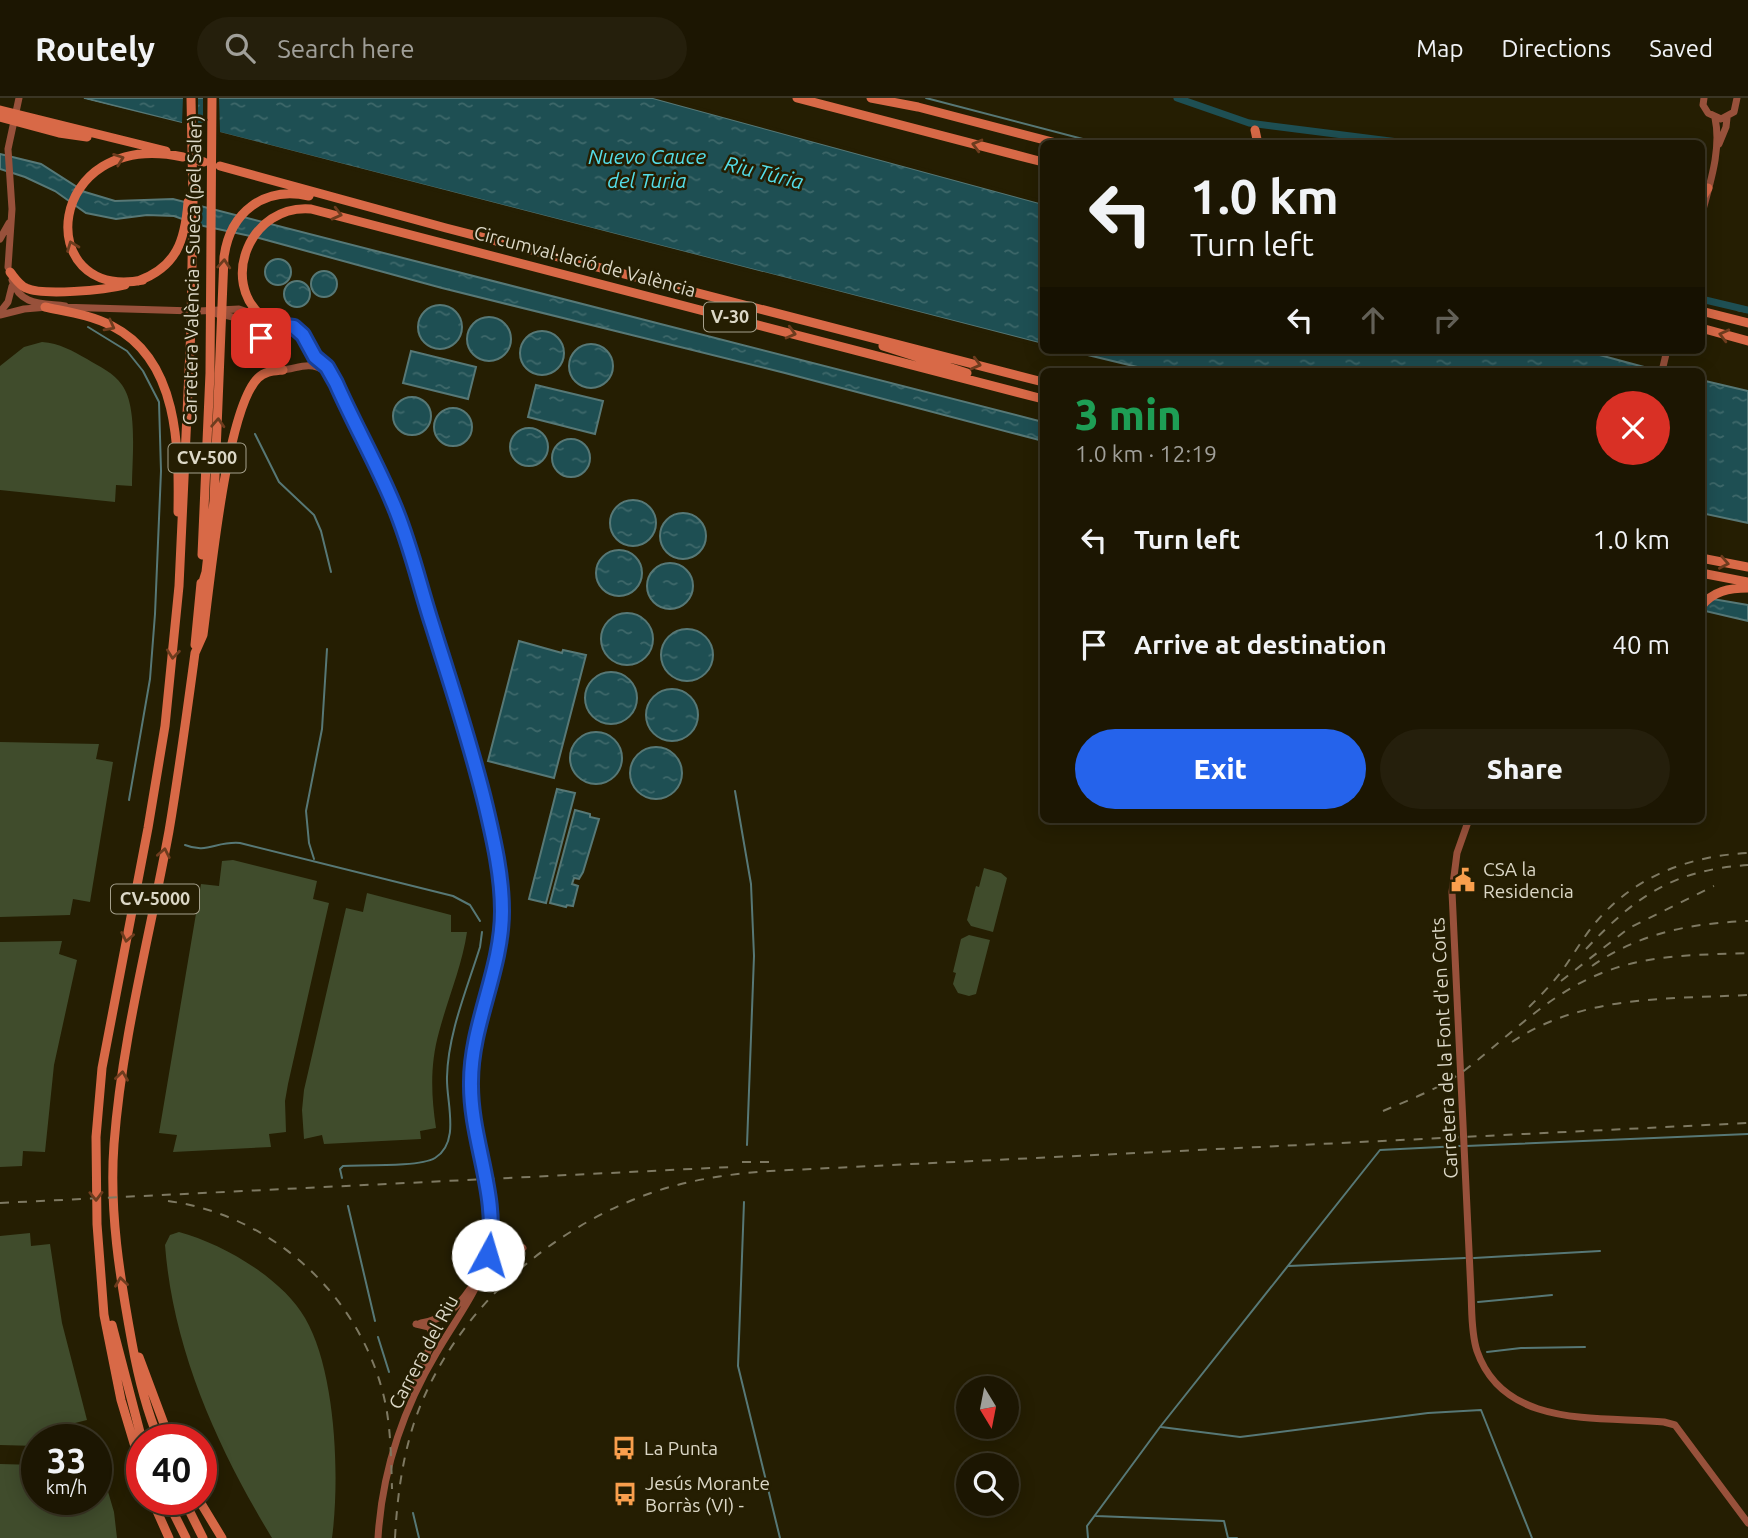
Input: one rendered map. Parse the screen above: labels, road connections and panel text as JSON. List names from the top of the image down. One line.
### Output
{"streets":{"highway":["Circumval·lació de València","Carretera València - Sueca (pel Saler)","V-30","CV-500","CV-5000"],"street":["Carretera de la Font d'en Corts","Carrera del Riu"]},"crossings":[["Carretera València - Sueca (pel Saler)","CV-5000"]],"water":["Nuevo Cauce del Turia","Riu Túria"],"places":{"public building":["CSA la Residencia"],"bus stop":["La Punta","Jesús Morante Borràs (VI) -"]},"north":"bottom","page":{"header":"Routely","search":"Search here","nav":["Map","Directions","Saved"],"turn":["1.0 km","Turn left"],"heading":["3 min","1.0 km · 12:19"],"list":[{"name":"Turn left","value":"1.0 km"},{"name":"Arrive at destination","value":"40 m"}],"buttons":["Exit","Share"],"speed":"33 km/h","limit":"40"}}
